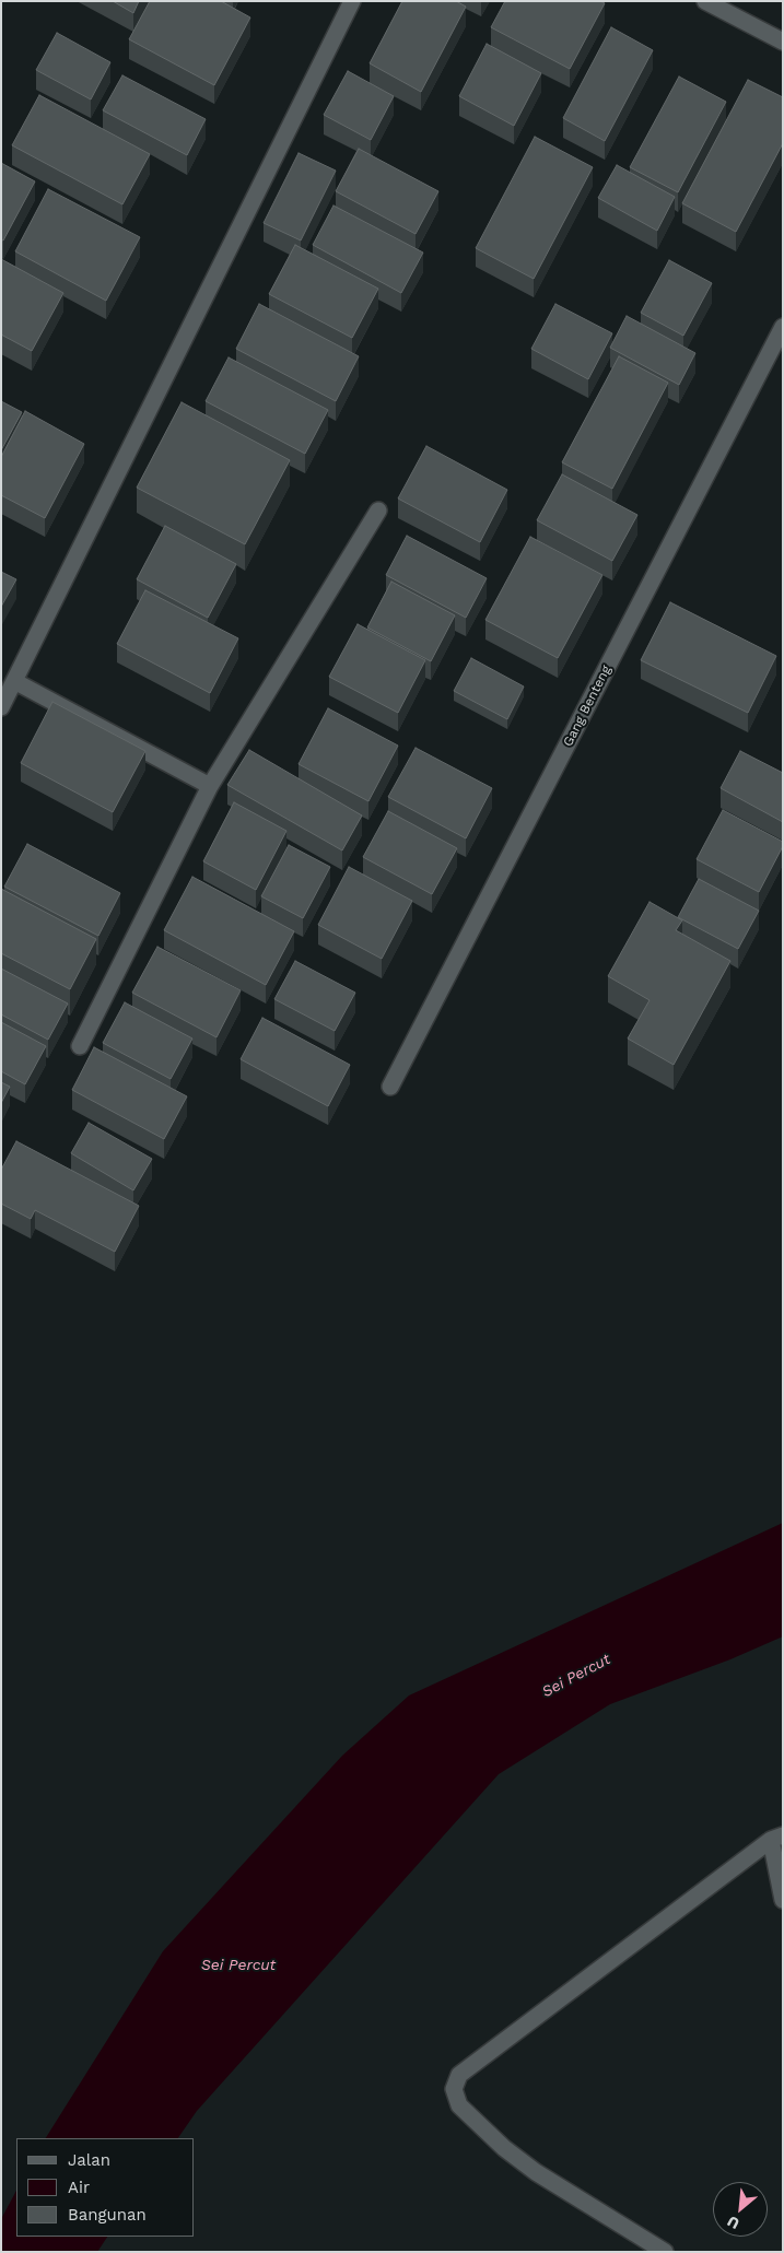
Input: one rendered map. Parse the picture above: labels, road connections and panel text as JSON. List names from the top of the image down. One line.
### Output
{"streets":{"street":["Gang Benteng"]},"water":["Sei Percut"],"legend":["Jalan","Air","Bangunan"],"north":"bottom left"}
